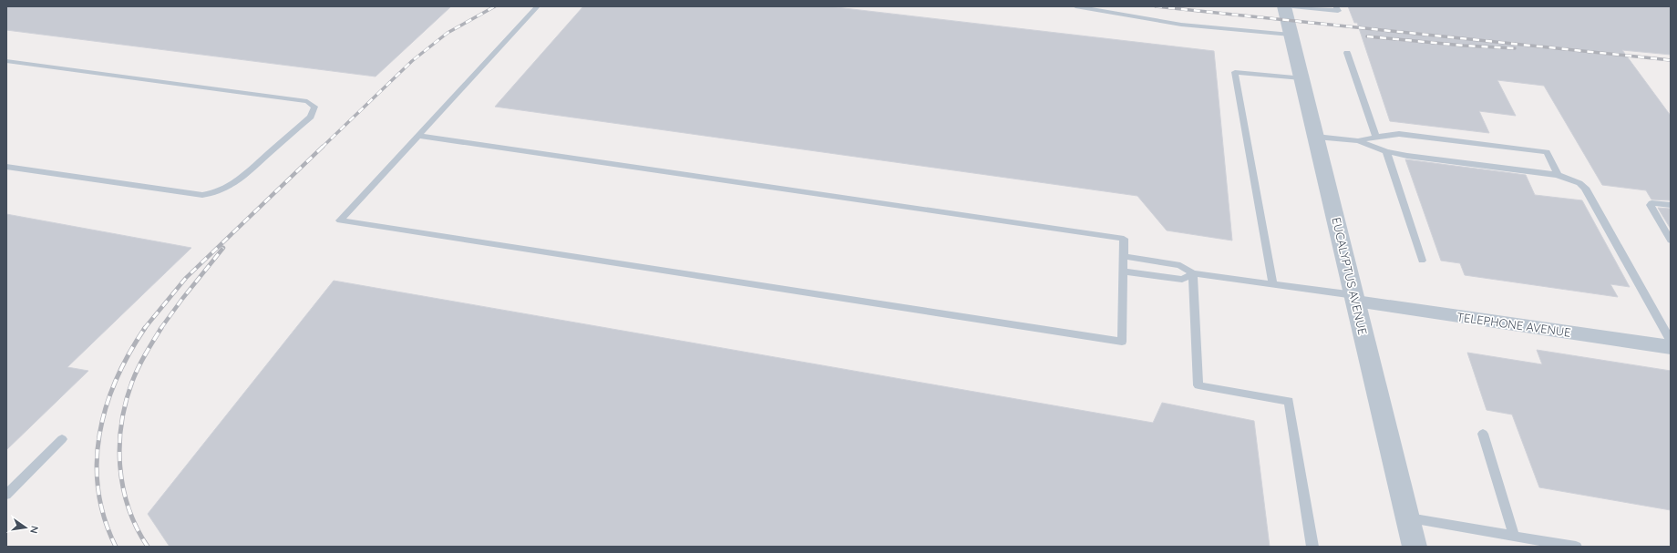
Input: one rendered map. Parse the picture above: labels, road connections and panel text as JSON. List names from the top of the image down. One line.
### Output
{"streets":{"street":["EUCALYPTUS AVENUE","TELEPHONE AVENUE"]},"crossings":[["EUCALYPTUS AVENUE","TELEPHONE AVENUE"]],"north":"right"}
